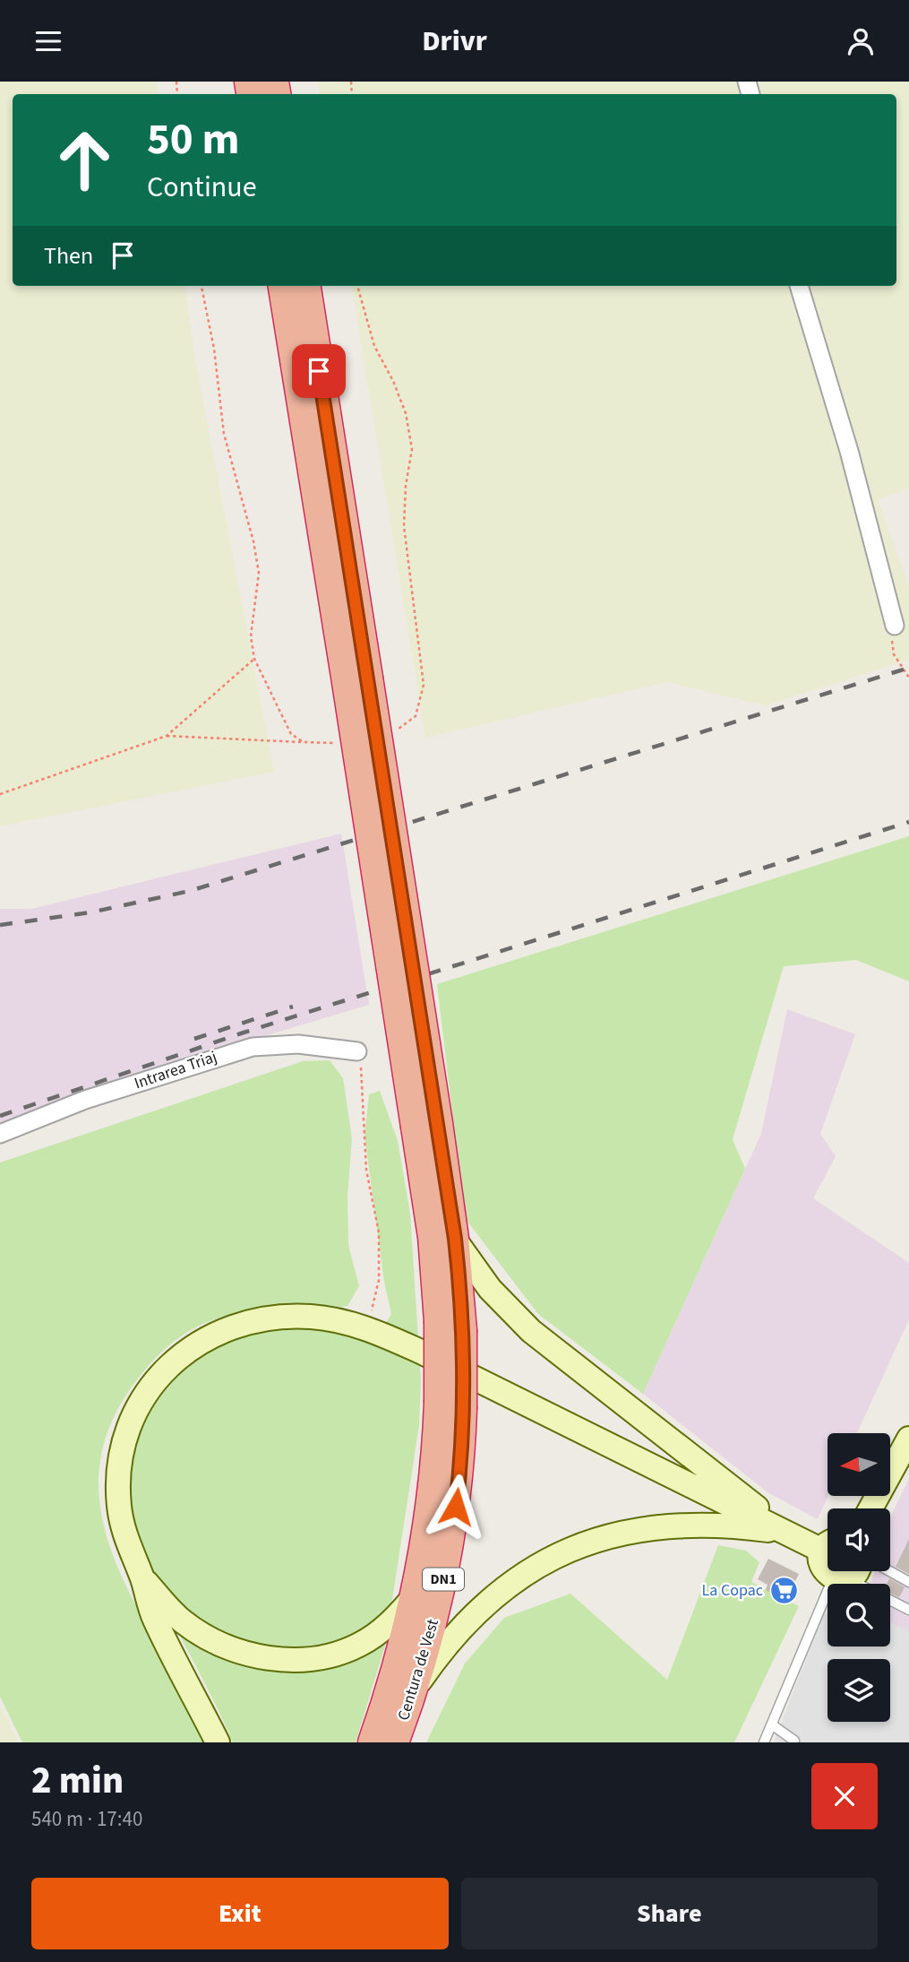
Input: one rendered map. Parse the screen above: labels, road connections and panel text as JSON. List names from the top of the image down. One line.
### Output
{"streets":{"highway":["DN1","Centura de Vest"],"street":["Intrarea Triaj"]},"crossings":[["DN1","Centura de Vest"]],"places":{"supermarket":["La Copac"]},"north":"left","page":{"header":"Drivr","turn":["50 m","Continue"],"then":"Then","heading":["2 min","540 m · 17:40"],"buttons":["Exit","Share"]}}
